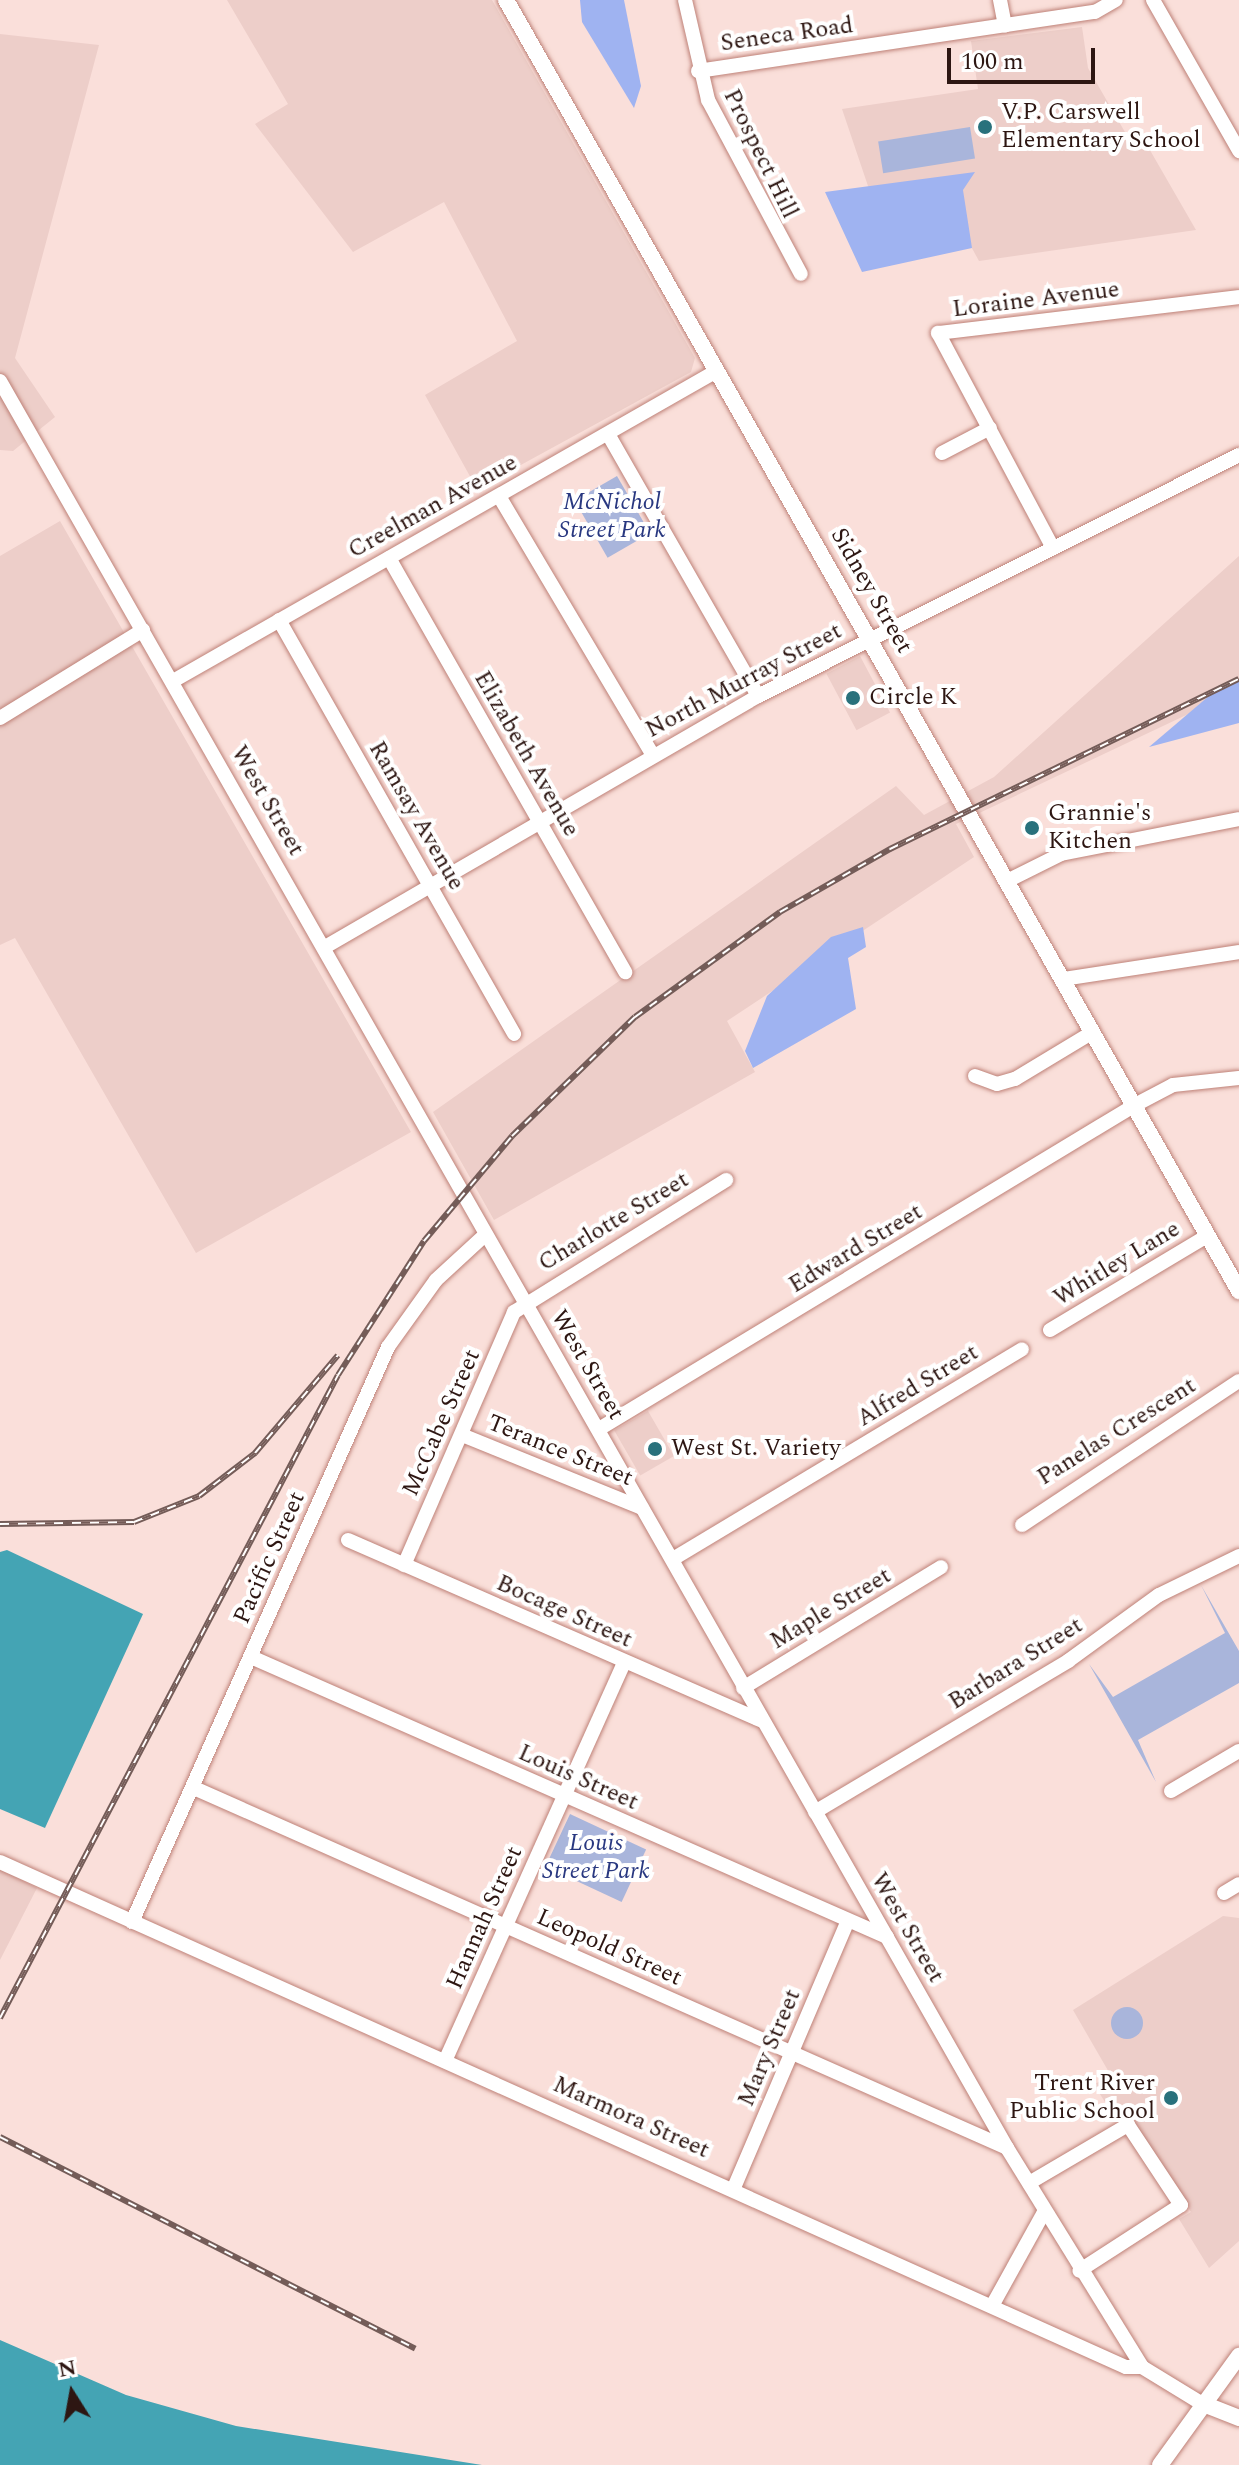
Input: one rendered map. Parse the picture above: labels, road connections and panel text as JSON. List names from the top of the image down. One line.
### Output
{"streets":{"main road":["Sidney Street","Marmora Street"],"street":["Seneca Road","Prospect Hill","Loraine Avenue","Creelman Avenue","North Murray Street","Elizabeth Avenue","West Street","Ramsay Avenue","Charlotte Street","Edward Street","Whitley Lane","Alfred Street","McCabe Street","Panelas Crescent","Terance Street","Pacific Street","Maple Street","Bocage Street","Barbara Street","Louis Street","Hannah Street","Leopold Street","Mary Street"]},"crossings":[["Seneca Road","Prospect Hill"],["Loraine Avenue","North Murray Street"],["Creelman Avenue","Sidney Street"],["Creelman Avenue","Elizabeth Avenue"],["Creelman Avenue","West Street"],["Creelman Avenue","Ramsay Avenue"],["Sidney Street","North Murray Street"],["Sidney Street","Edward Street"],["Sidney Street","Whitley Lane"],["North Murray Street","Elizabeth Avenue"],["North Murray Street","West Street"],["North Murray Street","Ramsay Avenue"],["West Street","Charlotte Street"],["West Street","Edward Street"],["West Street","Alfred Street"],["West Street","McCabe Street"],["West Street","Terance Street"],["West Street","Pacific Street"],["West Street","Maple Street"],["West Street","Bocage Street"],["West Street","Barbara Street"],["West Street","Louis Street"],["West Street","Leopold Street"],["West Street","Marmora Street"],["Charlotte Street","McCabe Street"],["McCabe Street","Terance Street"],["McCabe Street","Bocage Street"],["Pacific Street","Louis Street"],["Pacific Street","Leopold Street"],["Pacific Street","Marmora Street"],["Bocage Street","Hannah Street"],["Louis Street","Hannah Street"],["Louis Street","Mary Street"],["Hannah Street","Leopold Street"],["Hannah Street","Marmora Street"],["Leopold Street","Mary Street"],["Mary Street","Marmora Street"]],"parks":["McNichol Street Park","Louis Street Park"],"places":["V.P. Carswell Elementary School","Circle K","Grannie's Kitchen","West St. Variety","Trent River Public School"],"scale_bar":"100 m","north":"top"}
